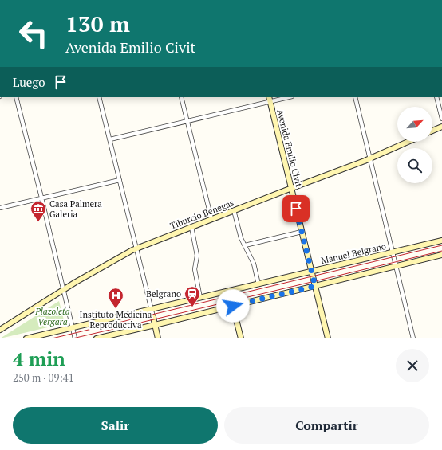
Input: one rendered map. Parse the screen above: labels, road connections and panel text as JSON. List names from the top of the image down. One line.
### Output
{"streets":{"street":["Avenida Emilio Civit","Tiburcio Benegas","Manuel Belgrano"]},"crossings":[["Avenida Emilio Civit","Tiburcio Benegas"],["Avenida Emilio Civit","Manuel Belgrano"]],"parks":["Plazoleta Vergara"],"places":{"museum":["Casa Palmera Galeria"],"station":["Belgrano"],"hospital":["Instituto Medicina Reproductiva"]},"north":"top right","page":{"turn":["130 m","Avenida Emilio Civit"],"then":"Luego","heading":["4 min","250 m · 09:41"],"buttons":["Salir","Compartir"]}}
